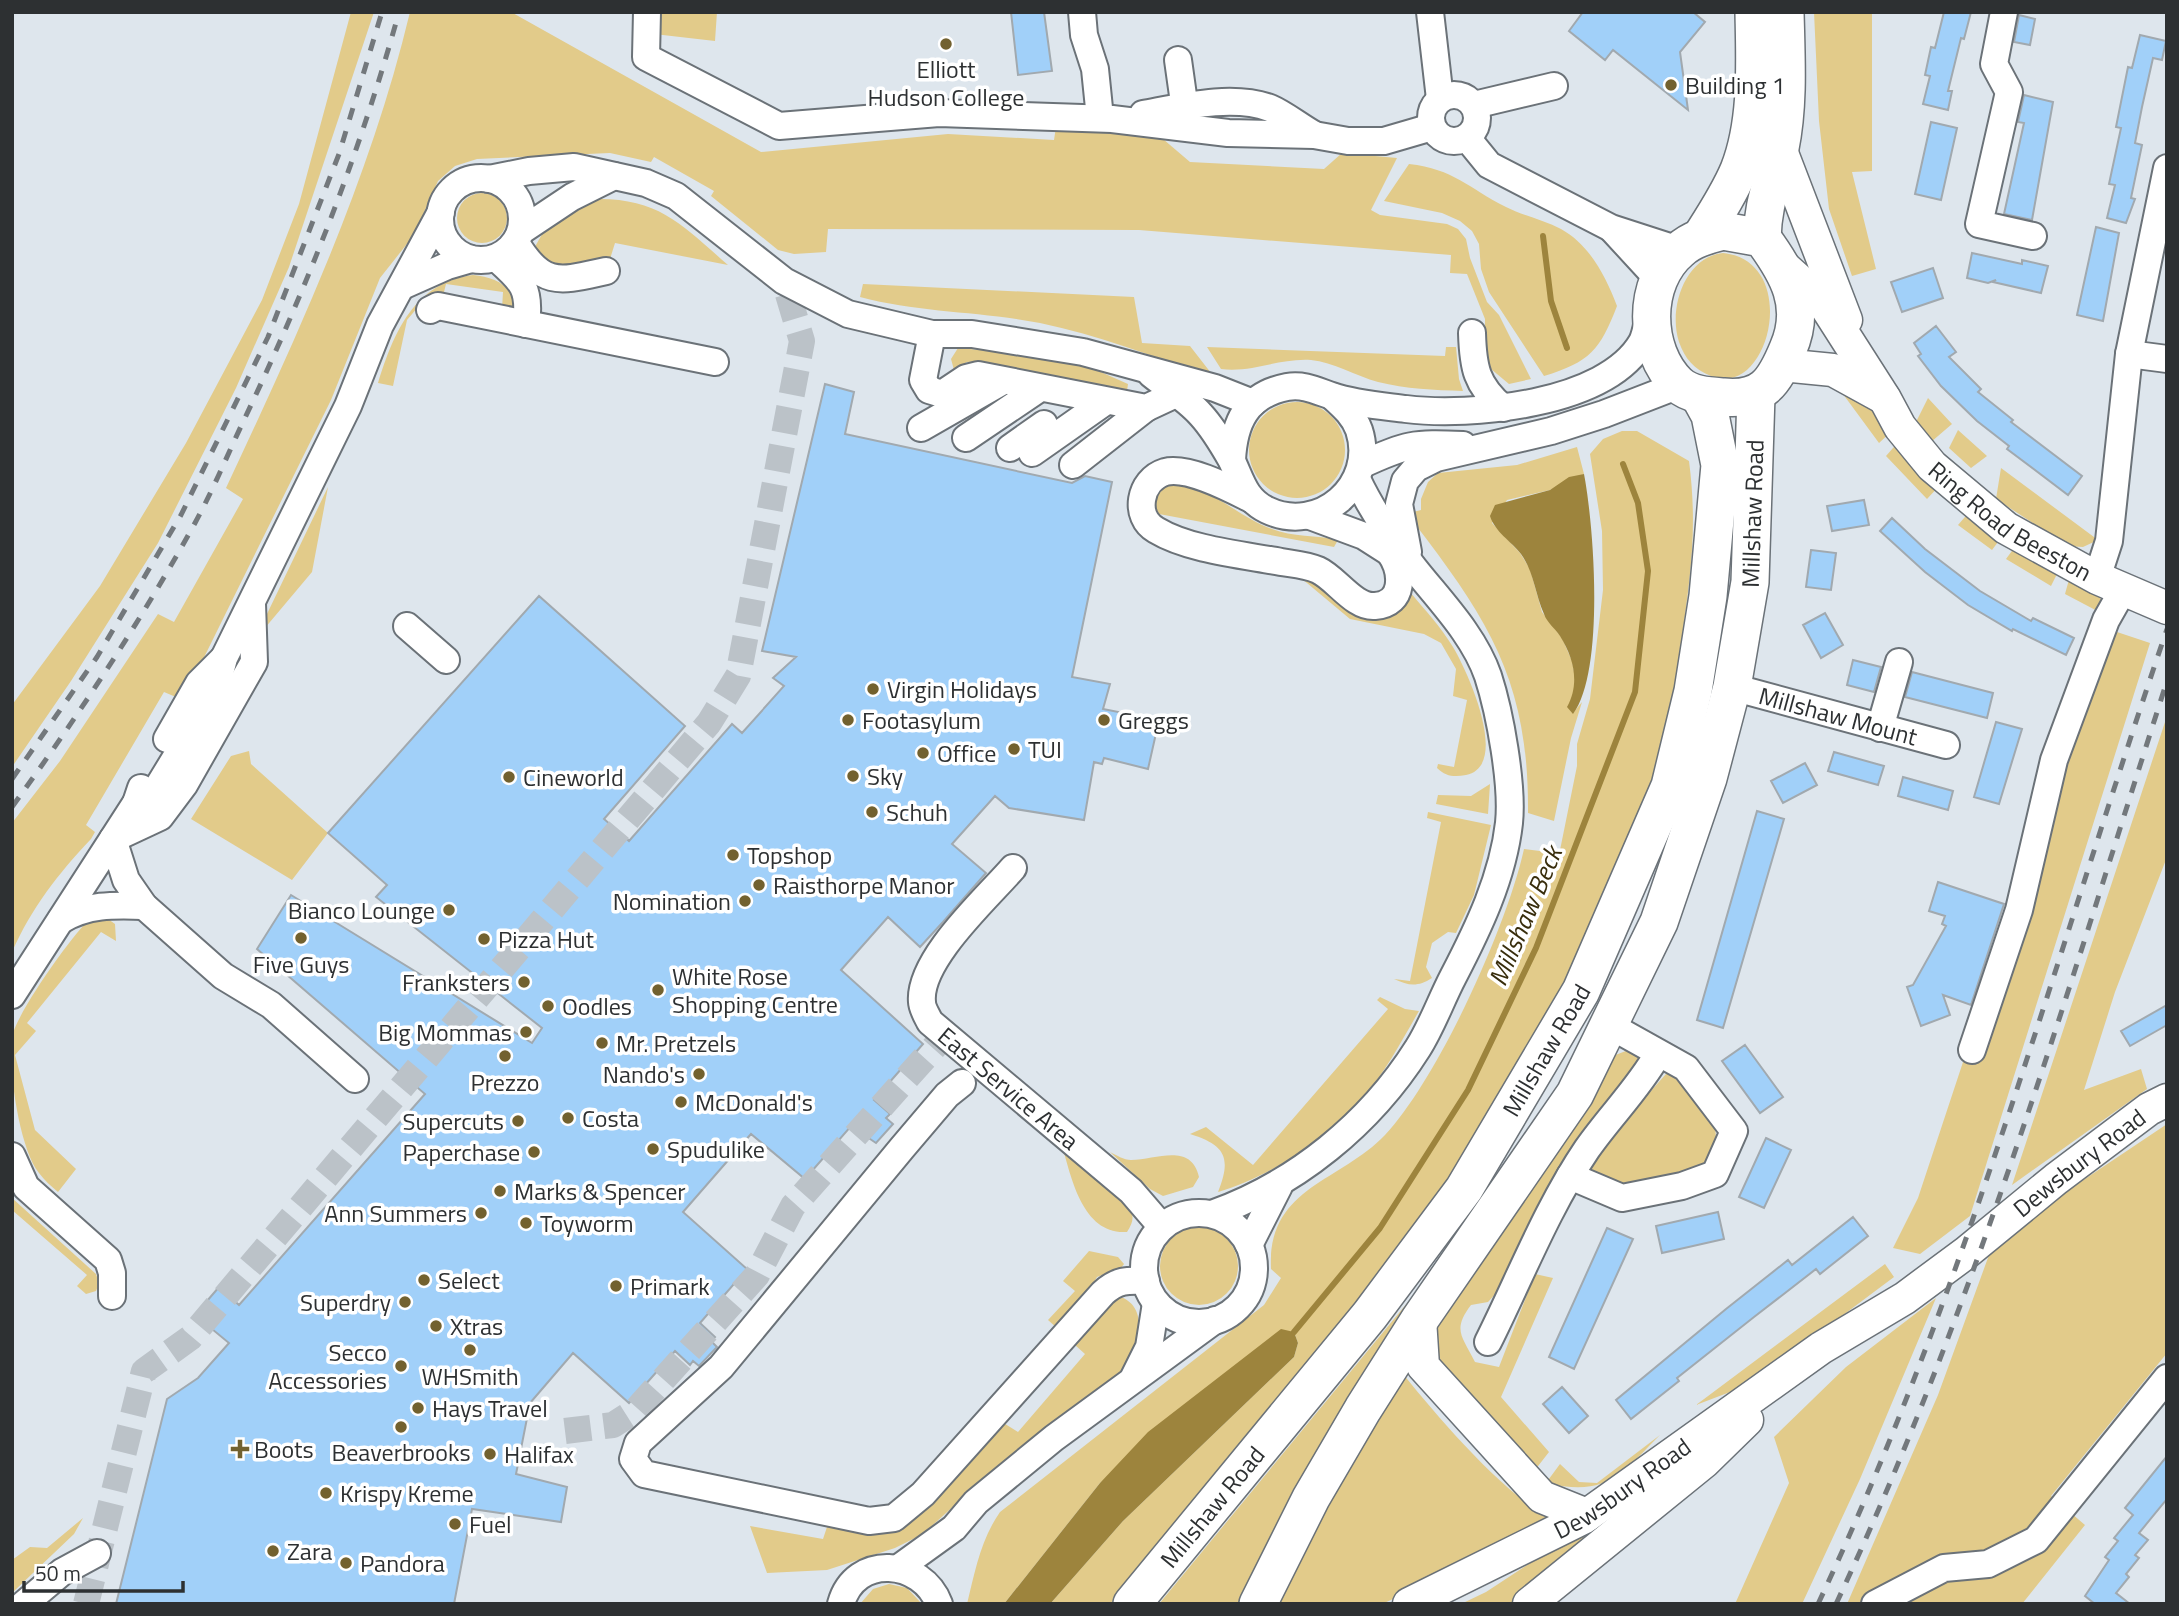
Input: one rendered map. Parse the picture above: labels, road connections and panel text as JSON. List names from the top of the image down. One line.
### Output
{"streets":{"highway":["Millshaw Road"],"main road":["Ring Road Beeston","Dewsbury Road"],"street":["Millshaw Mount","East Service Area"]},"crossings":[["Millshaw Road","Ring Road Beeston"],["Millshaw Road","Millshaw Mount"]],"water":["Millshaw Beck"],"places":{"other":["Elliott Hudson College","Building 1","Virgin Holidays","Footasylum","Greggs","TUI","Office","Sky","Cineworld","Schuh","Topshop","Raisthorpe Manor","Nomination","Bianco Lounge","Five Guys","Pizza Hut","Franksters","White Rose Shopping Centre","Oodles","Big Mommas","Mr. Pretzels","Prezzo","Nando's","McDonald's","Costa","Supercuts","Spudulike","Paperchase","Marks & Spencer","Ann Summers","Toyworm","Select","Primark","Superdry","Xtras","WHSmith","Secco Accessories","Hays Travel","Beaverbrooks","Halifax","Krispy Kreme","Fuel","Zara","Pandora"],"health":["Boots"]},"scale_bar":"50 m"}
